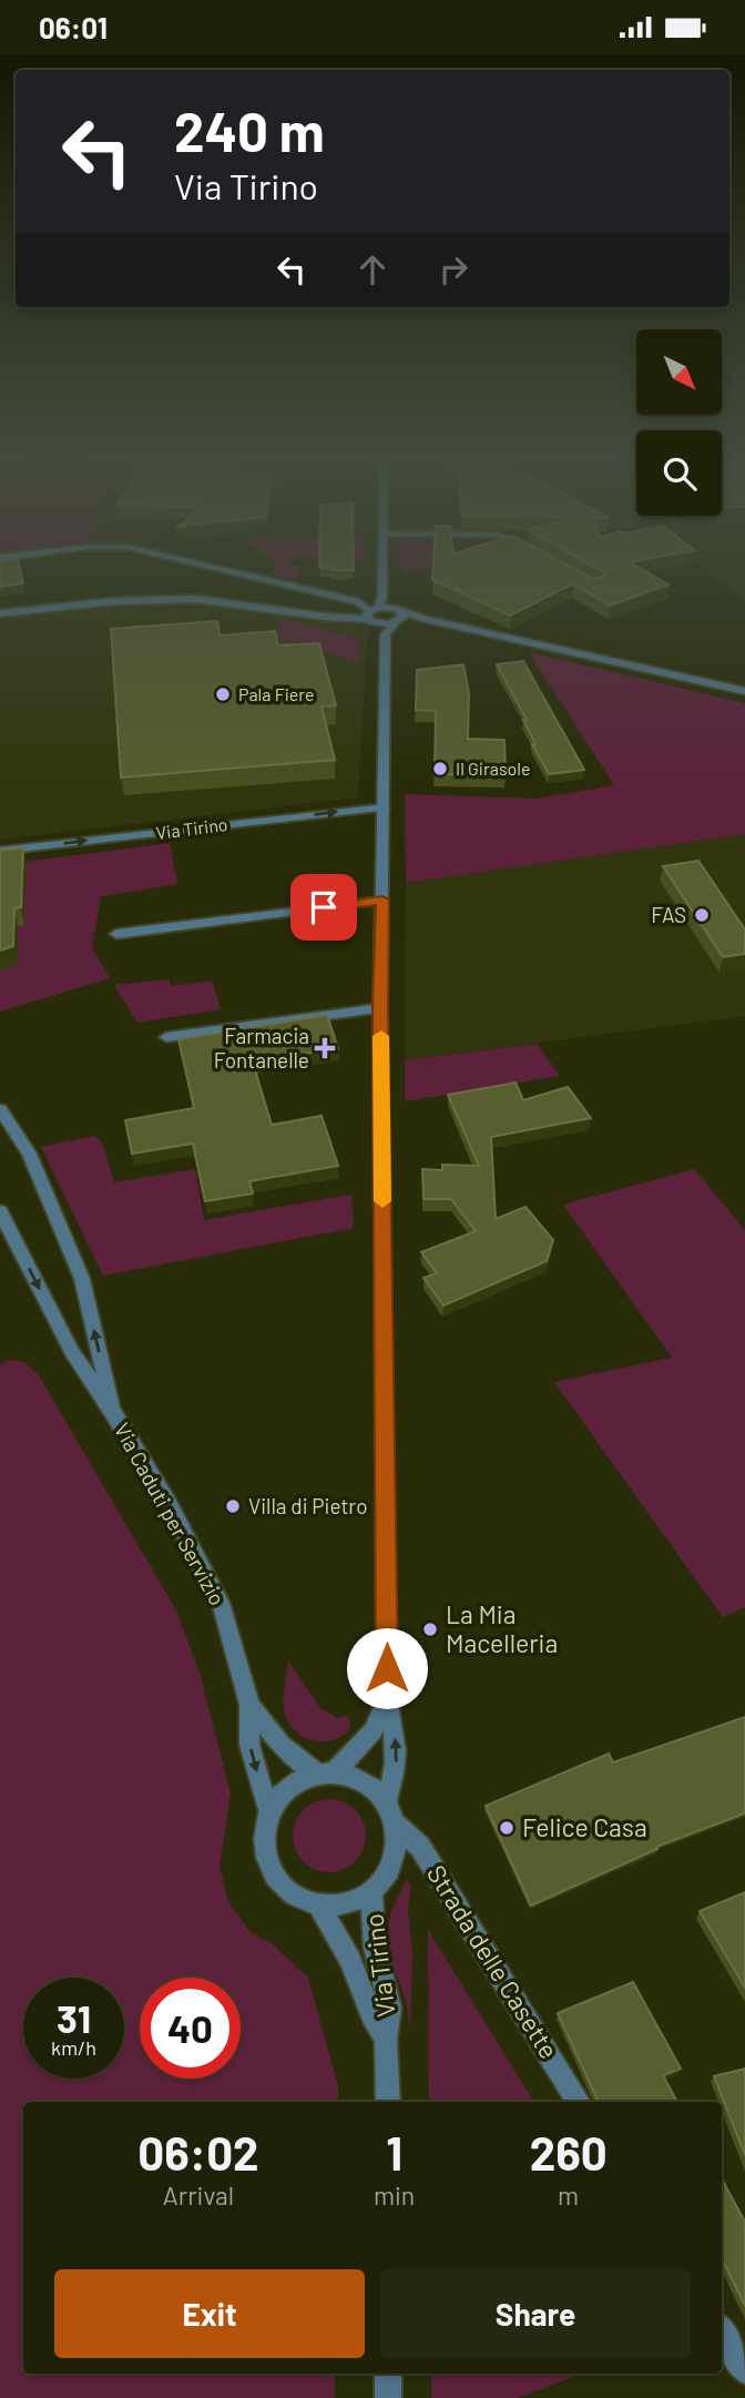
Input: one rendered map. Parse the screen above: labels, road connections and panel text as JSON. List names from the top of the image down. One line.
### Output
{"streets":{"street":["Via Tirino","Via Caduti per Servizio","Strada delle Casette"]},"crossings":[["Via Tirino","Via Caduti per Servizio"],["Via Tirino","Strada delle Casette"],["Via Caduti per Servizio","Strada delle Casette"]],"places":{"other":["Pala Fiere","Il Girasole","FAS","Villa di Pietro","La Mia Macelleria","Felice Casa"],"health":["Farmacia Fontanelle"]},"north":"bottom right","page":{"status":"06:01","turn":["240 m","Via Tirino"],"speed":"31 km/h","limit":"40","eta":["06:02","Arrival","1","min","260","m"],"buttons":["Exit","Share"]}}
